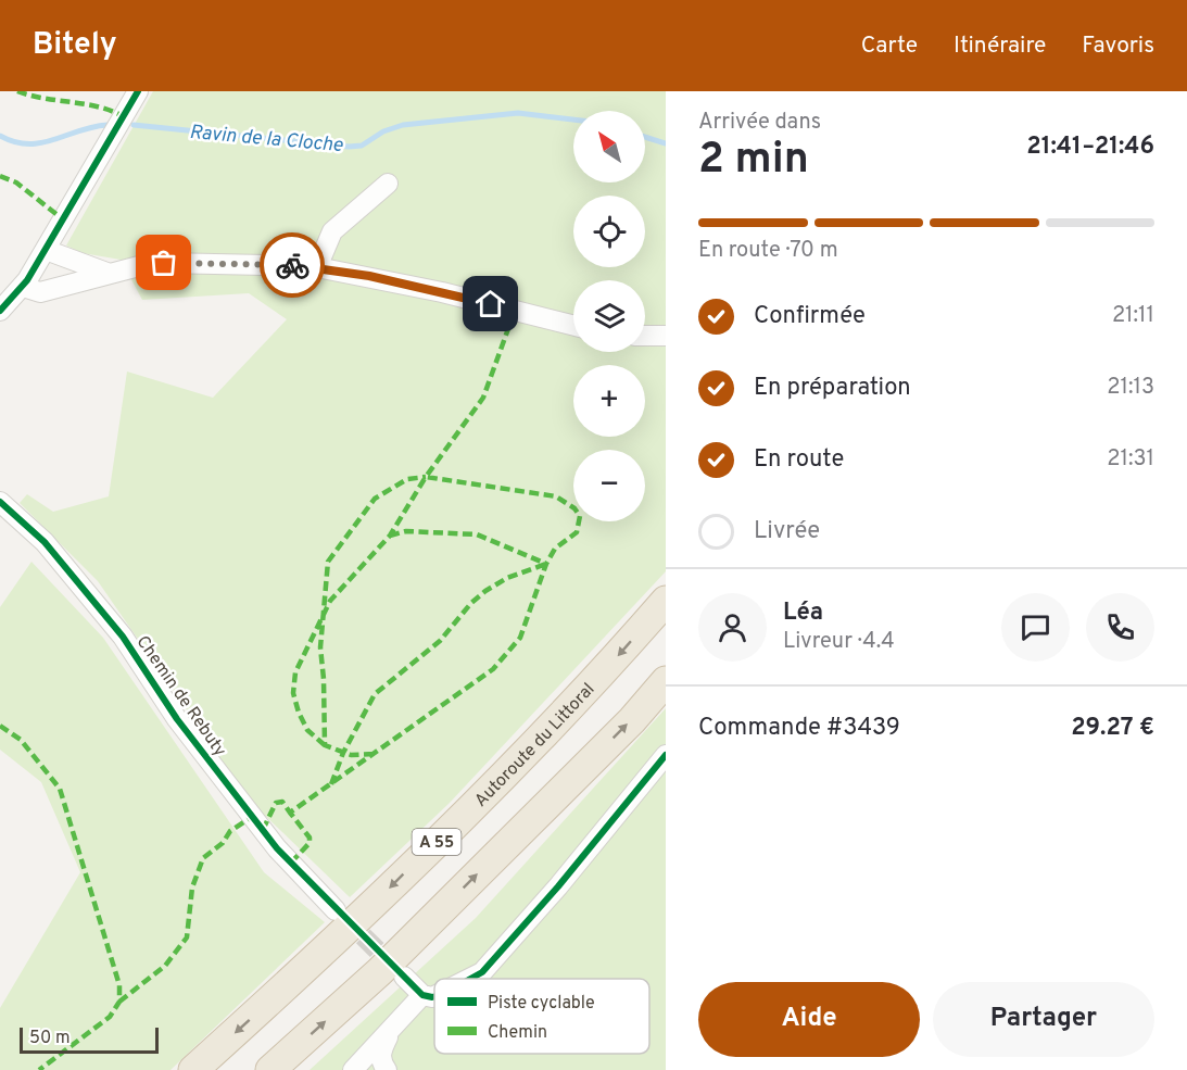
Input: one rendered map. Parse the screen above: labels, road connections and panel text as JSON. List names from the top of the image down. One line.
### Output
{"streets":{"highway":["Autoroute du Littoral","A 55"],"street":["Chemin de Rebuty"]},"water":["Ravin de la Cloche"],"legend":["Piste cyclable","Chemin"],"scale_bar":"50 m","north":"top left","page":{"header":"Bitely","nav":["Carte","Itinéraire","Favoris"],"heading":["2 min","Arrivée dans","21:41–21:46"],"panel":["Léa","Livreur · 4.4","Commande #3439","29.27 €"],"map_buttons":["+","−"],"bar":"En route · 70 m","list":[["Confirmée","21:11"],["En préparation","21:13"],["En route","21:31"],"Livrée"],"buttons":["Aide","Partager"],"scale":"50 m"}}
